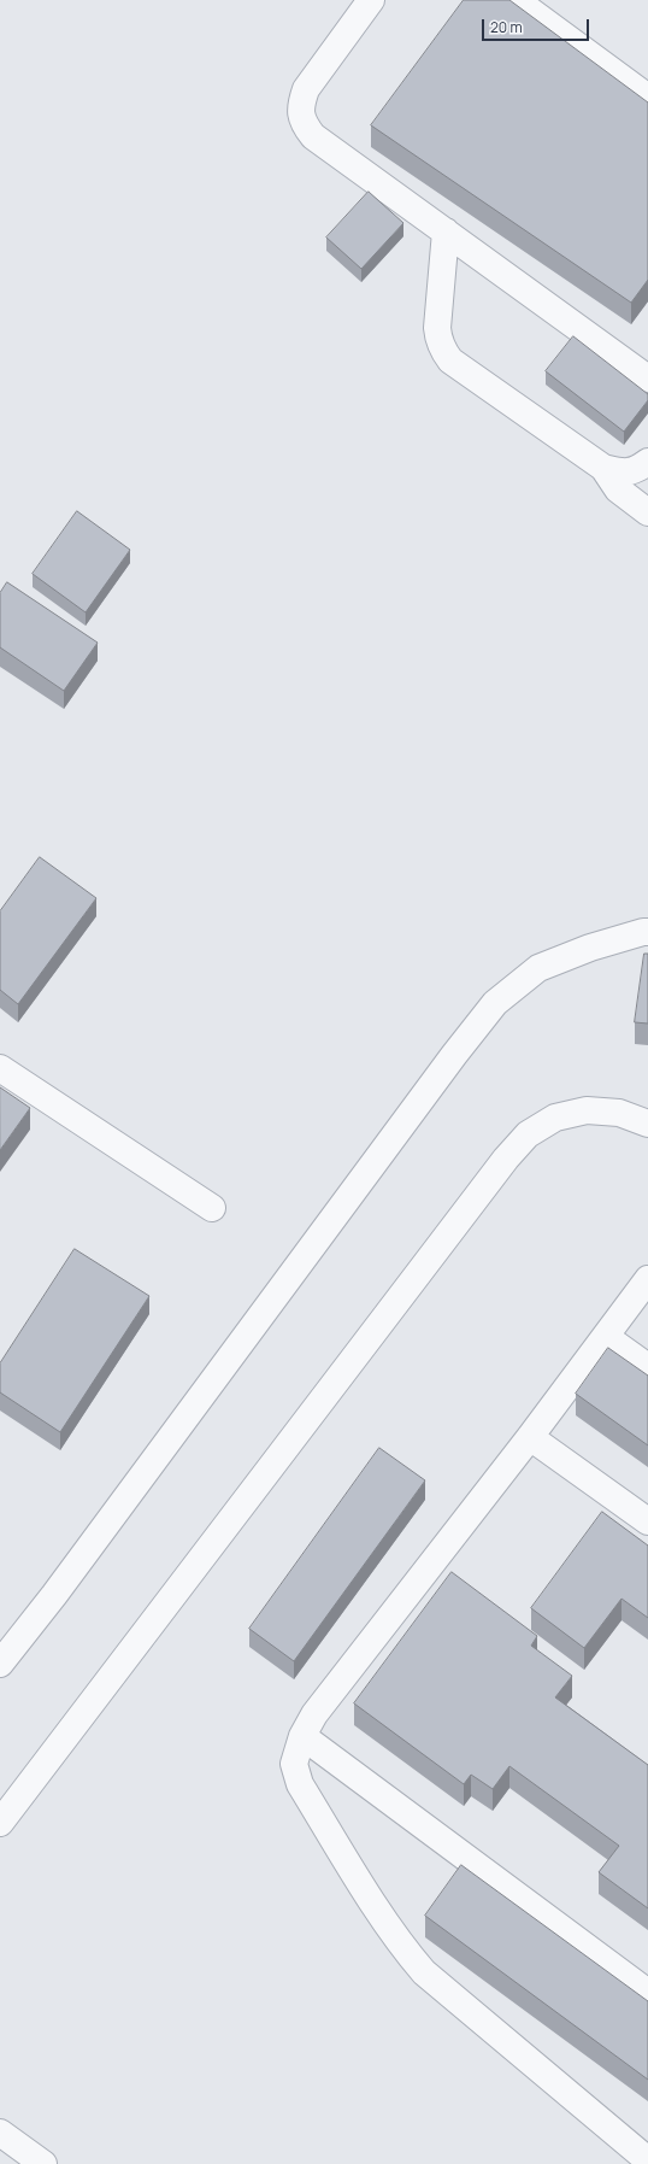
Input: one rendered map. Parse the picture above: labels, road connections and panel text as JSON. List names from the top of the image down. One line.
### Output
{"scale_bar":"20 m"}
